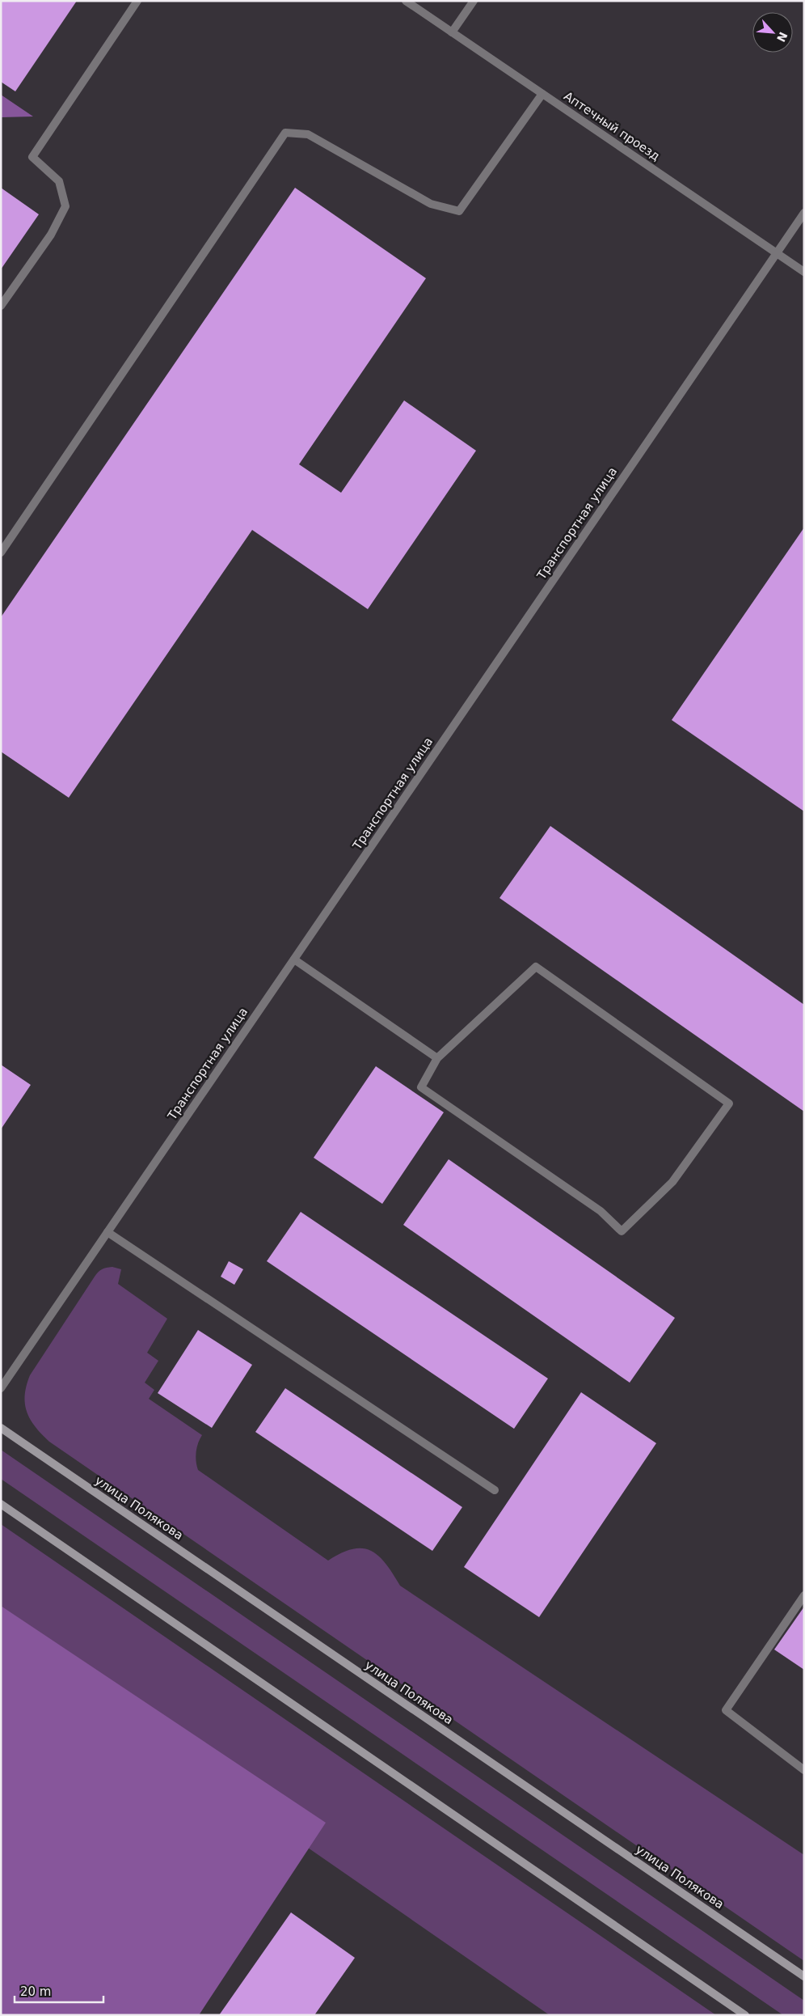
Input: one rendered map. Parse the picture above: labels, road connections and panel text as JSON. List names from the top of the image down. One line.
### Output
{"streets":{"main road":["улица Полякова"],"street":["Аптечный проезд","Транспортная улица"]},"crossings":[["Аптечный проезд","Транспортная улица"]],"scale_bar":"20 m","north":"bottom right"}
